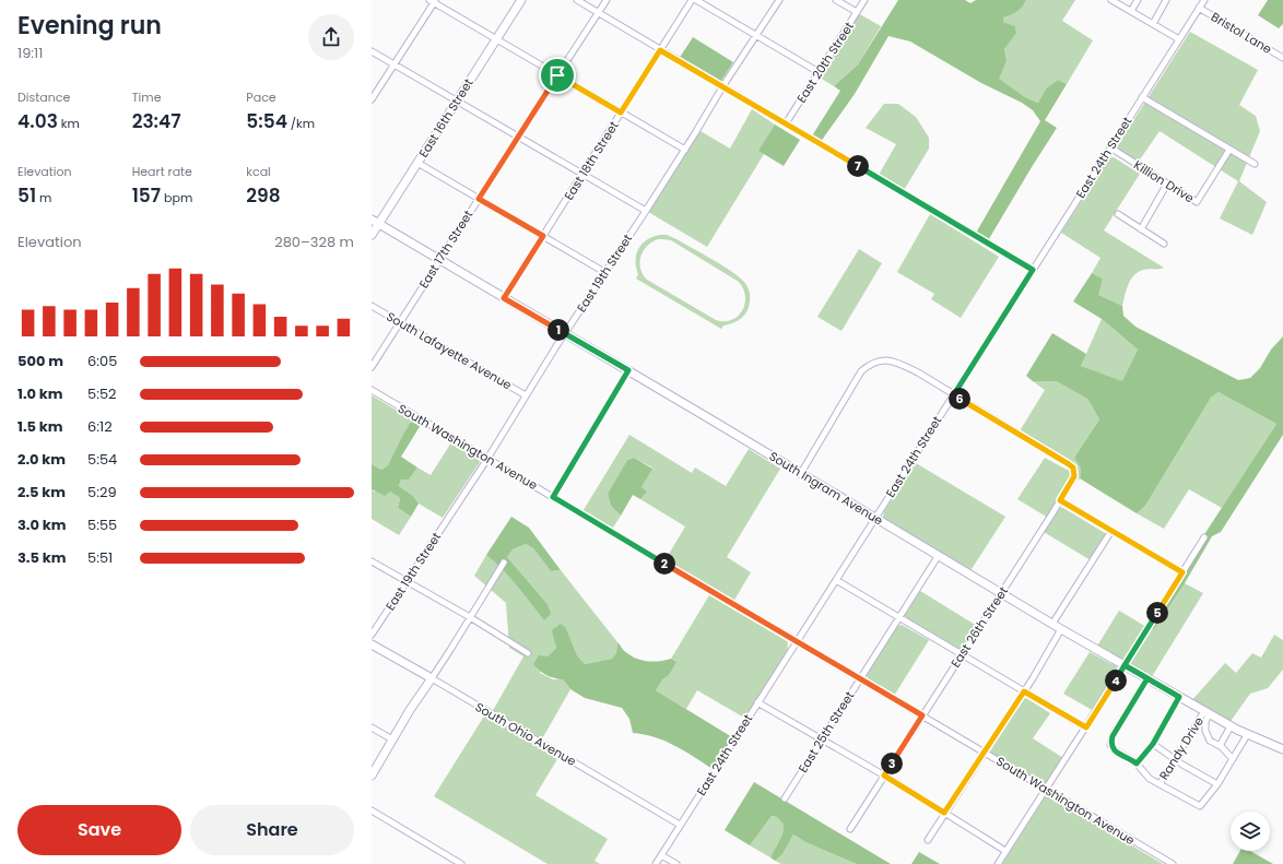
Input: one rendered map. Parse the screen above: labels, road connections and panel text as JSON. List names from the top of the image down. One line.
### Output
{"streets":{"main road":["East 16th Street","South Ingram Avenue","South Ohio Avenue"],"street":["Bristol Lane","East 20th Street","East 24th Street","East 18th Street","Killion Drive","East 17th Street","East 19th Street","South Lafayette Avenue","South Washington Avenue","East 26th Street","East 25th Street","Randy Drive"]},"crossings":[["Bristol Lane","East 24th Street"],["East 16th Street","South Ingram Avenue"],["East 24th Street","Killion Drive"],["East 24th Street","South Washington Avenue"],["East 24th Street","South Ingram Avenue"],["East 24th Street","East 26th Street"],["East 24th Street","South Ohio Avenue"],["East 18th Street","South Ingram Avenue"],["East 17th Street","South Lafayette Avenue"],["East 17th Street","South Ingram Avenue"],["East 19th Street","South Lafayette Avenue"],["East 19th Street","South Washington Avenue"],["East 19th Street","South Ingram Avenue"],["South Washington Avenue","East 26th Street"],["South Washington Avenue","East 25th Street"],["South Ingram Avenue","East 26th Street"],["South Ingram Avenue","East 25th Street"],["South Ingram Avenue","Randy Drive"]],"page":{"heading":["Evening run","19:11"],"stats":[["Distance","4.03 km"],["Time","23:47"],["Pace","5:54 /km"],["Elevation","51 m"],["Heart rate","157 bpm"],["kcal","298"]],"pins":["7","1","6","2","5","4","3"],"chart":["Elevation","280–328 m"],"list":[{"name":"500 m","note":"6:05"},{"name":"1.0 km","note":"5:52"},{"name":"1.5 km","note":"6:12"},{"name":"2.0 km","note":"5:54"},{"name":"2.5 km","note":"5:29"},{"name":"3.0 km","note":"5:55"},{"name":"3.5 km","note":"5:51"}],"buttons":["Save","Share"]}}
